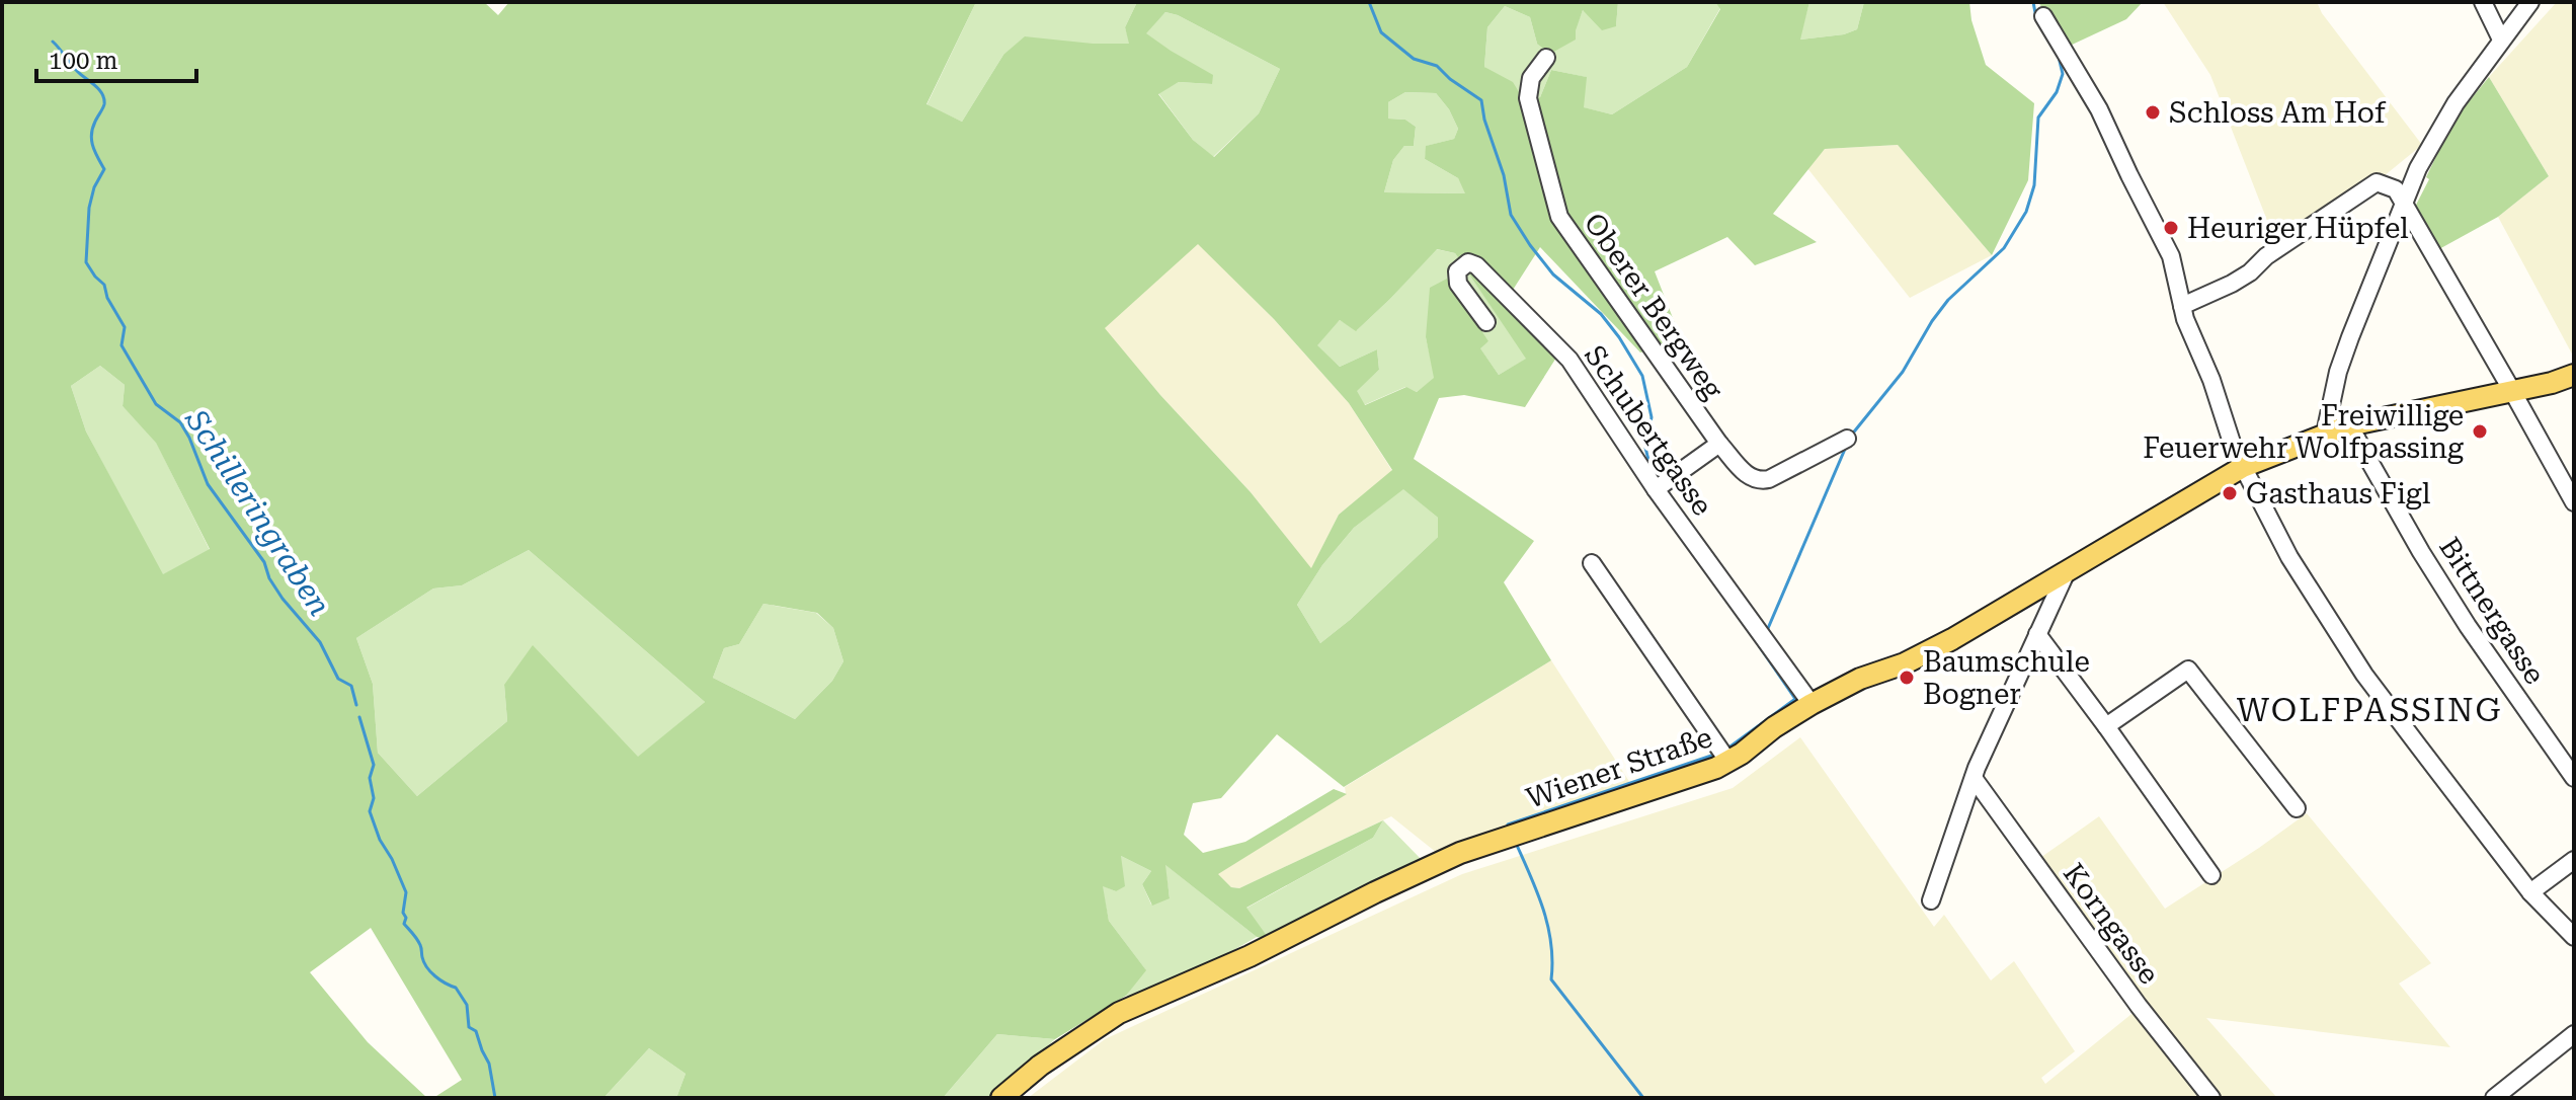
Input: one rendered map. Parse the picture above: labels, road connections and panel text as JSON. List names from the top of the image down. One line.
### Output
{"streets":{"main road":["Wiener Straße"],"street":["Oberer Bergweg","Schubertgasse","Bittnergasse","Korngasse"]},"crossings":[["Schubertgasse","Wiener Straße"],["Bittnergasse","Wiener Straße"]],"districts":["WOLFPASSING"],"water":["Schilleringraben"],"places":["Schloss Am Hof","Heuriger Hüpfel","Freiwillige Feuerwehr Wolfpassing","Gasthaus Figl","Baumschule Bogner"],"scale_bar":"100 m"}
